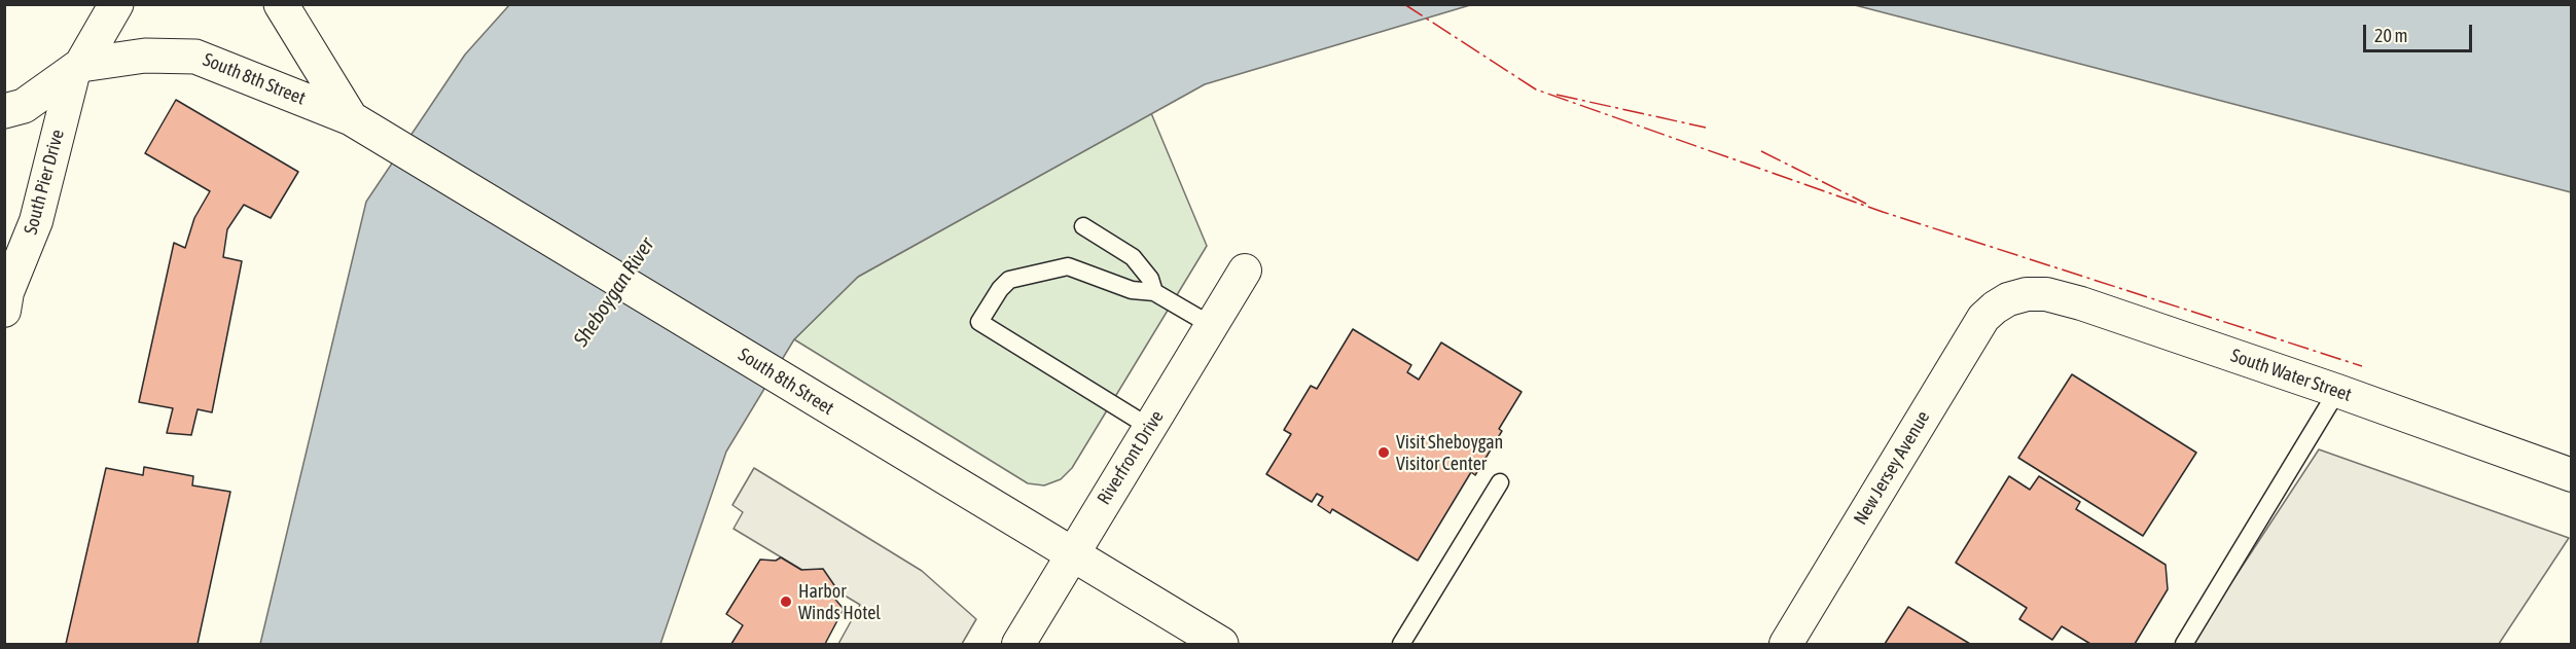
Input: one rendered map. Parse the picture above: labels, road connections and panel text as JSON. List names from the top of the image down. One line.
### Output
{"streets":{"main road":["South 8th Street"],"street":["South Pier Drive","South Water Street","Riverfront Drive","New Jersey Avenue"]},"crossings":[["South 8th Street","South Pier Drive"],["South 8th Street","Riverfront Drive"],["South Water Street","New Jersey Avenue"]],"water":["Sheboygan River"],"places":["Visit Sheboygan Visitor Center","Harbor Winds Hotel"],"scale_bar":"20 m"}
